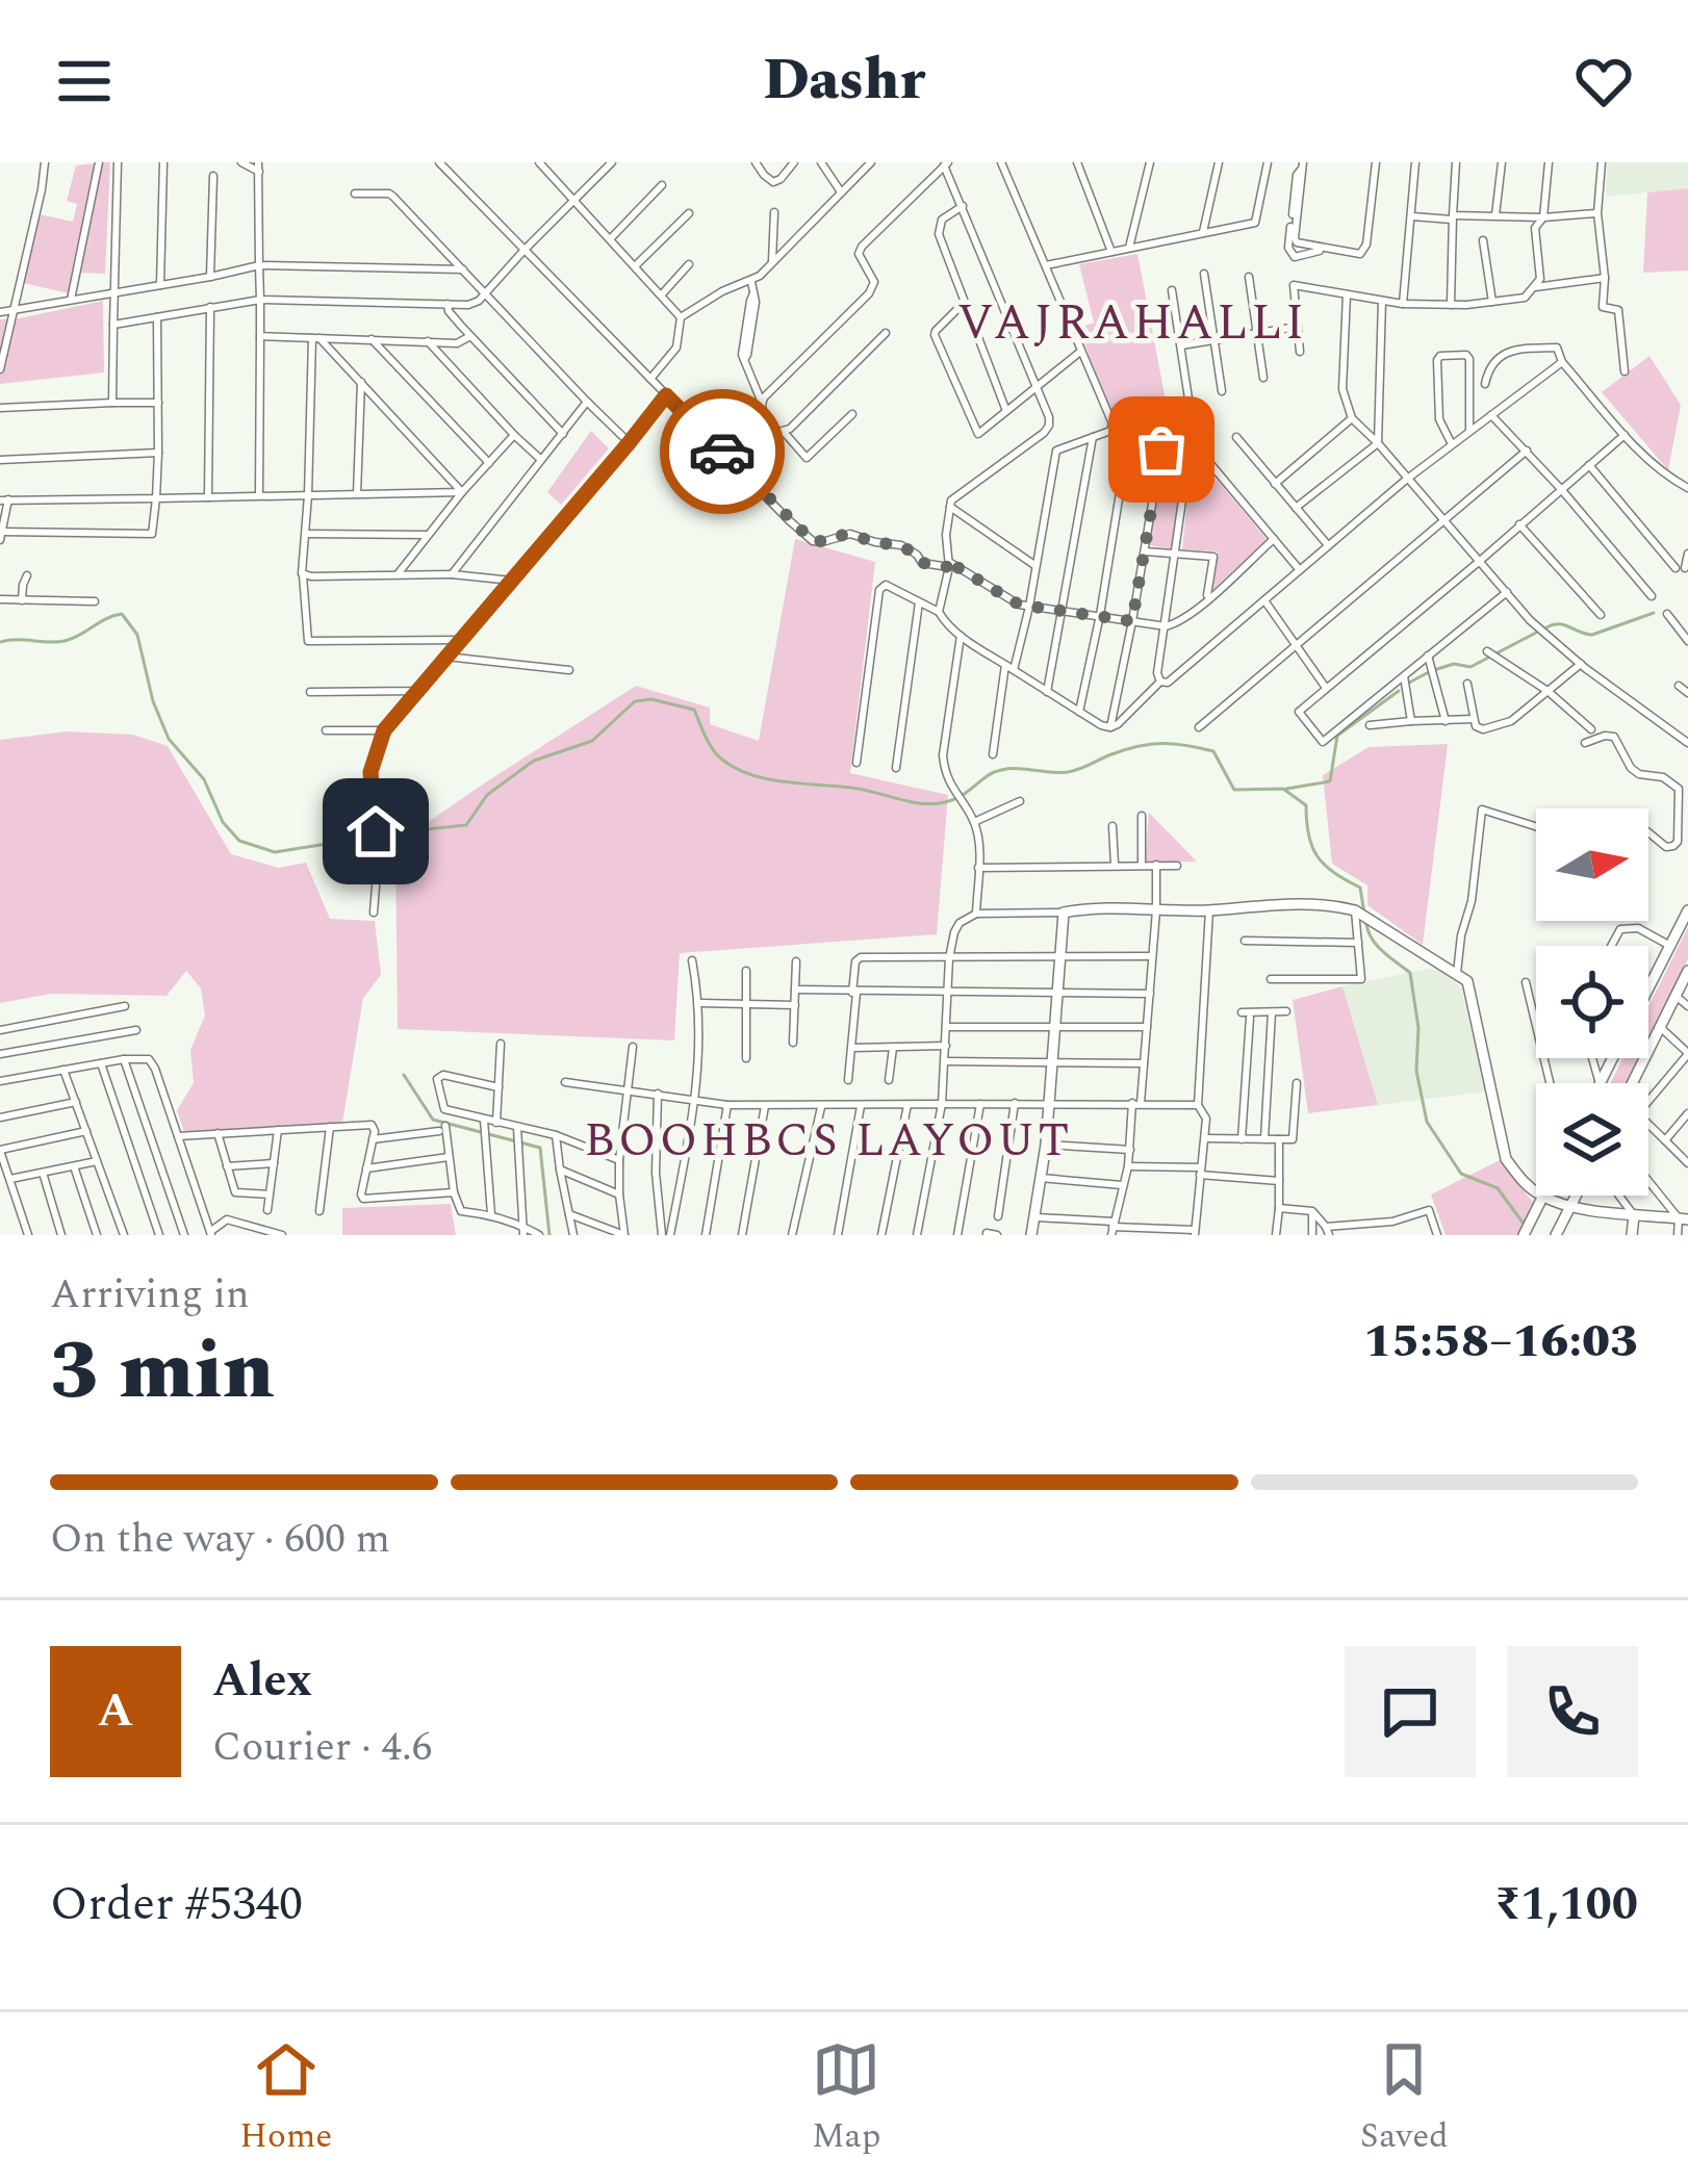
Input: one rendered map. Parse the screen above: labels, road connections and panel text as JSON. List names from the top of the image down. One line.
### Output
{"districts":["VAJRAHALLI","BOOHBCS LAYOUT"],"north":"right","page":{"header":"Dashr","heading":["3 min","Arriving in","15:58–16:03"],"panel":["Alex","Courier · 4.6","Order #5340","₹1,100"],"bar":"On the way · 600 m","round":"A","tabs":["Home","Map","Saved"]}}
